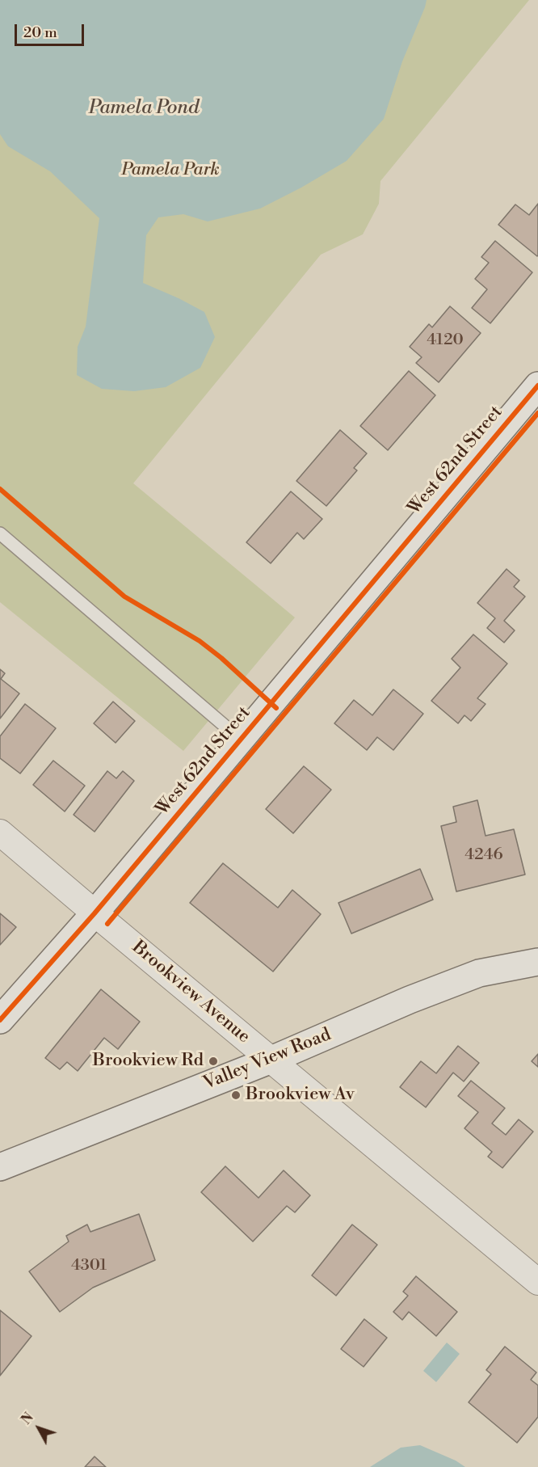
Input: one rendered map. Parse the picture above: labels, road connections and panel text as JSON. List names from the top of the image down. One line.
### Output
{"streets":{"street":["West 62nd Street","Brookview Avenue","Valley View Road"]},"crossings":[["West 62nd Street","Brookview Avenue"],["Brookview Avenue","Valley View Road"]],"water":["Pamela Pond"],"parks":["Pamela Park"],"places":["Brookview Rd","Brookview Av"],"house_numbers":["4120","4246","4301"],"scale_bar":"20 m","north":"top left"}
